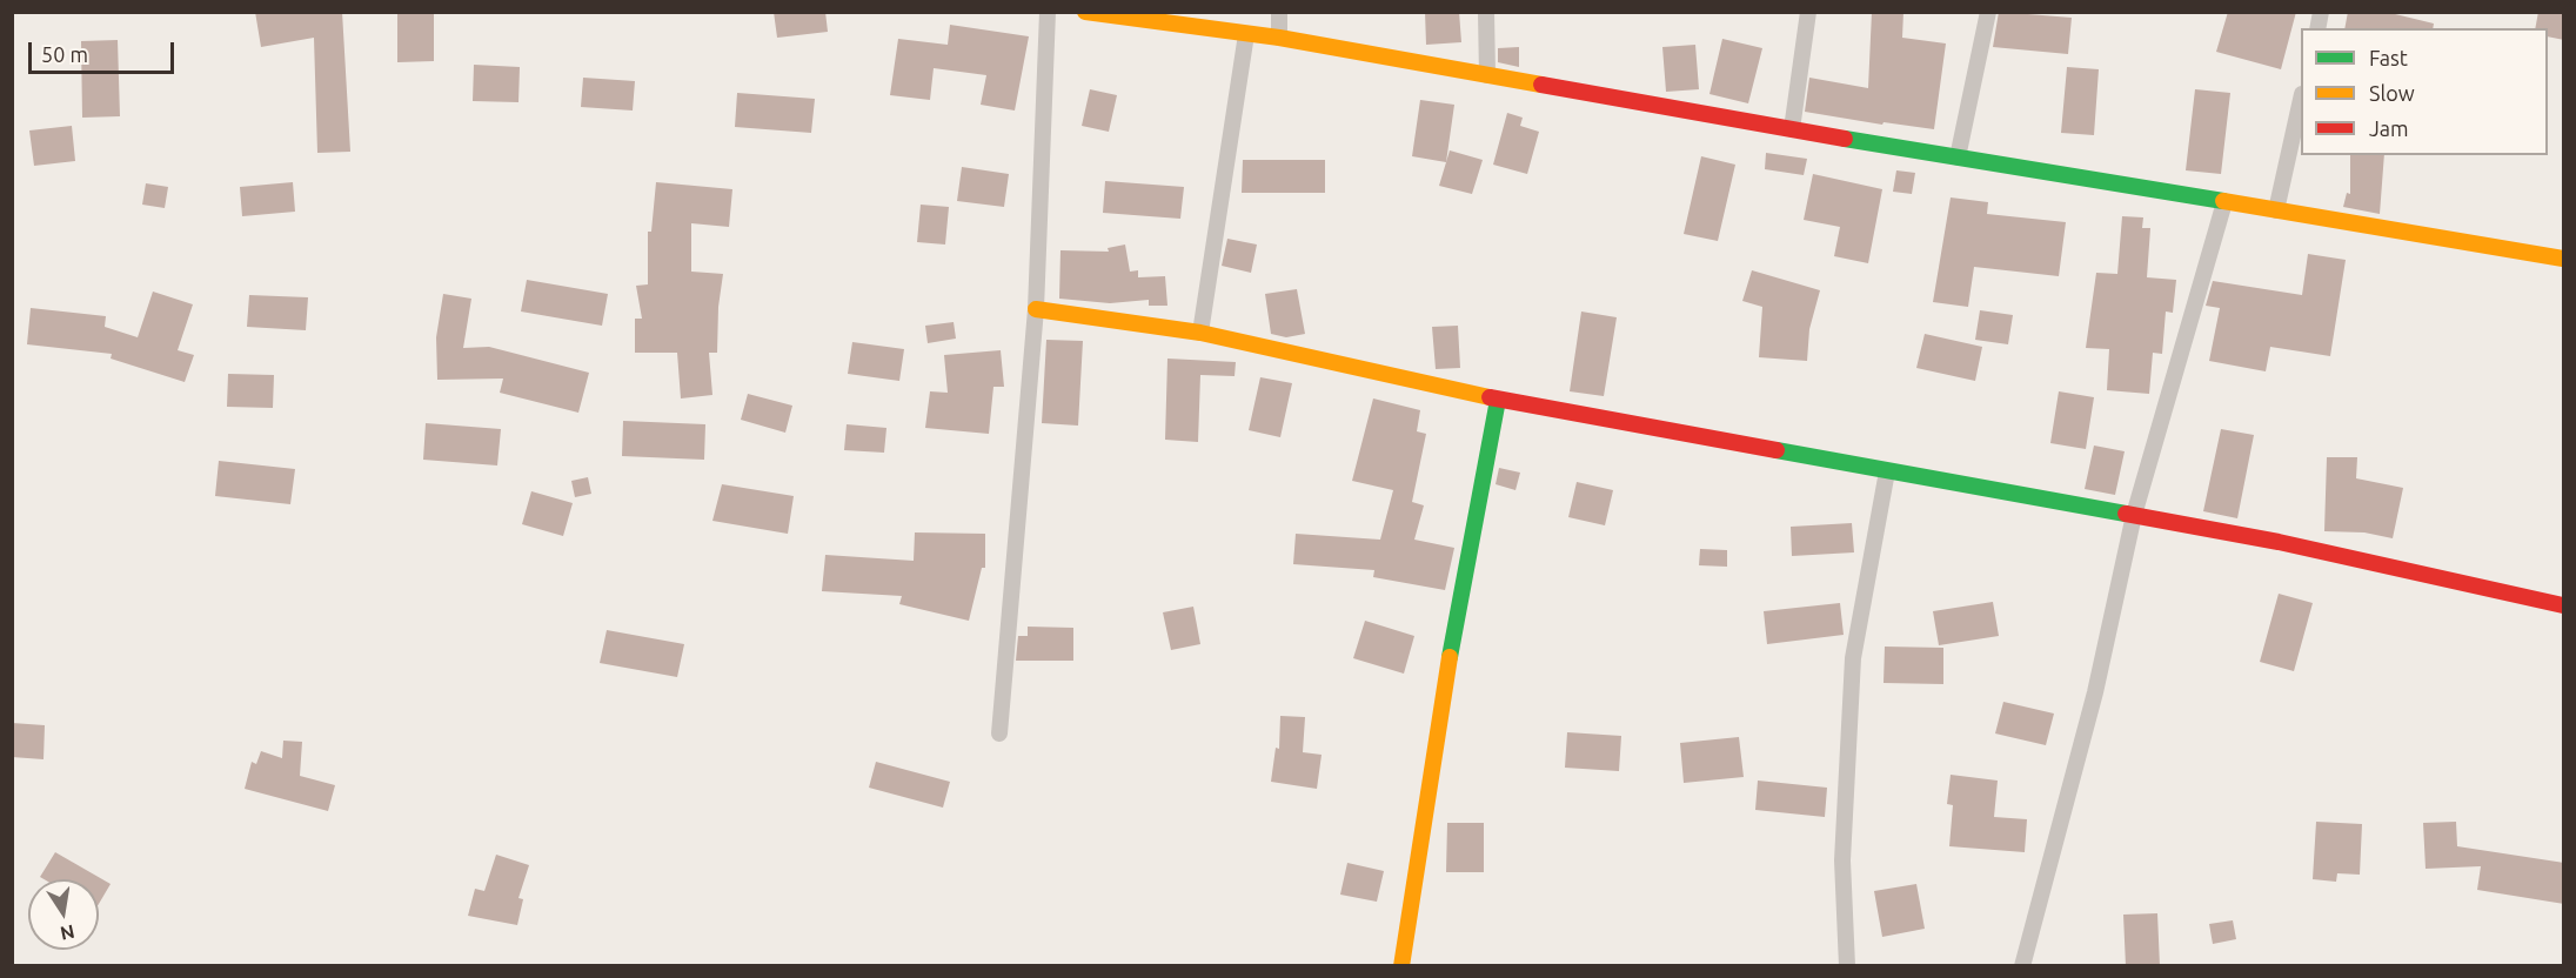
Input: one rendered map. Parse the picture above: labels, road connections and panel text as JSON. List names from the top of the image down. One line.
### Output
{"legend":["Fast","Slow","Jam"],"scale_bar":"50 m","north":"bottom"}
